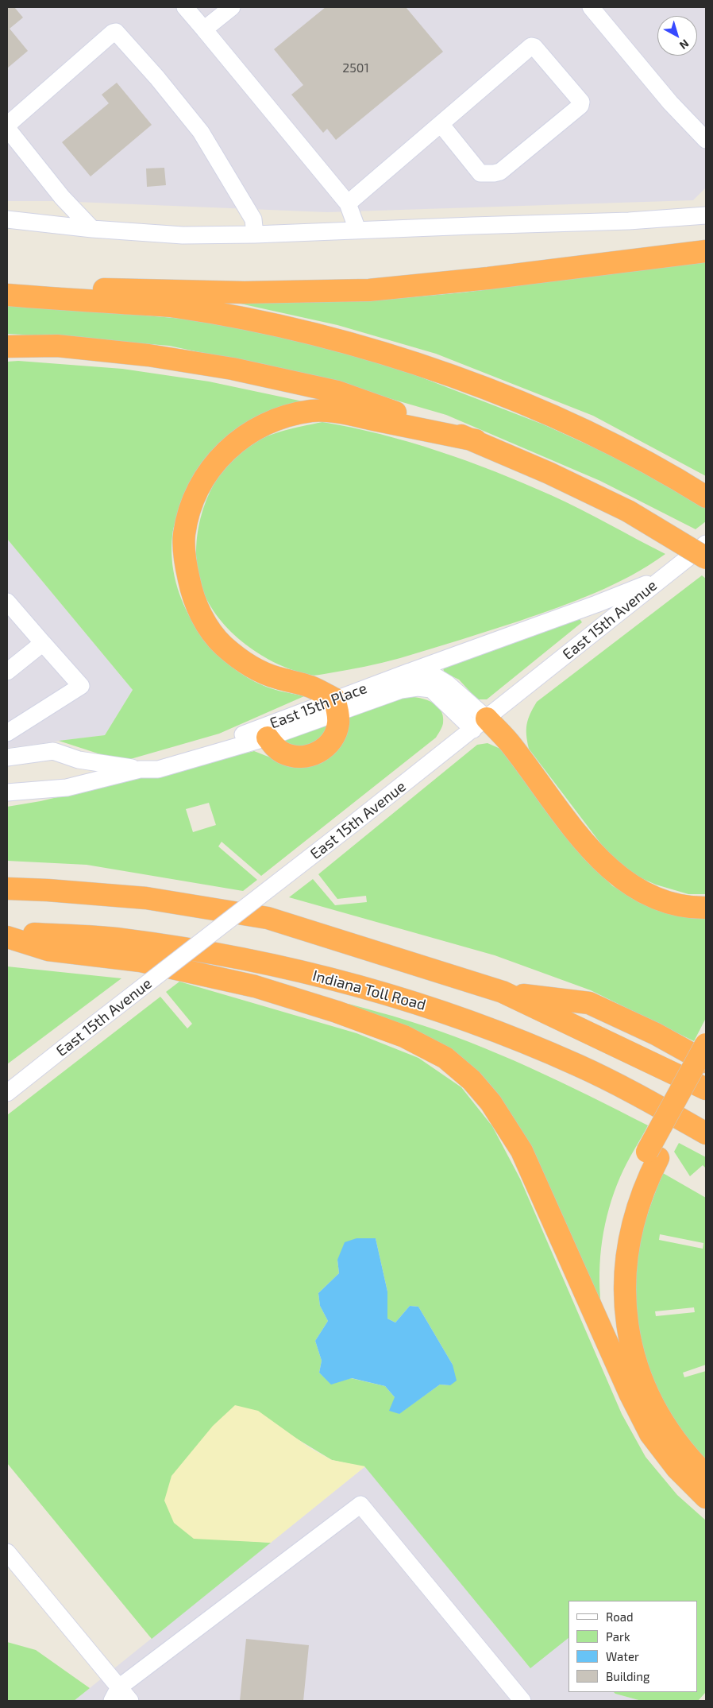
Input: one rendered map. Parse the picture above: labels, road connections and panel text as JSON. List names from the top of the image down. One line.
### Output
{"streets":{"highway":["Indiana Toll Road"],"street":["East 15th Avenue","East 15th Place"]},"crossings":[["East 15th Avenue","East 15th Place"]],"house_numbers":["2501"],"legend":["Road","Park","Water","Building"],"north":"bottom right"}
